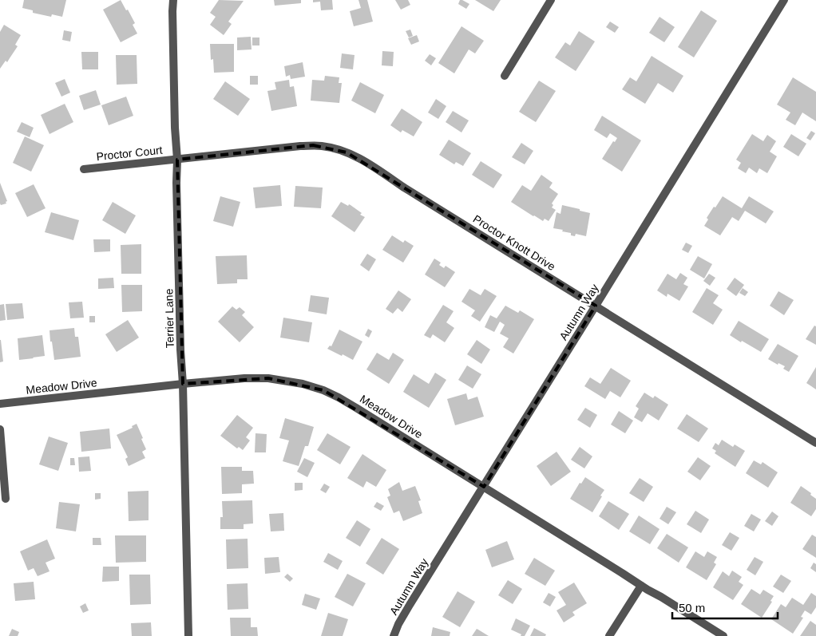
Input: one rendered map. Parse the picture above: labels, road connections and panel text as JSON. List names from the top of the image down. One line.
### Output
{"streets":{"street":["Proctor Court","Proctor Knott Drive","Autumn Way","Terrier Lane","Meadow Drive"]},"crossings":[["Proctor Court","Proctor Knott Drive"],["Proctor Court","Terrier Lane"],["Proctor Knott Drive","Autumn Way"],["Proctor Knott Drive","Terrier Lane"],["Autumn Way","Meadow Drive"],["Terrier Lane","Meadow Drive"]],"scale_bar":"50 m"}
